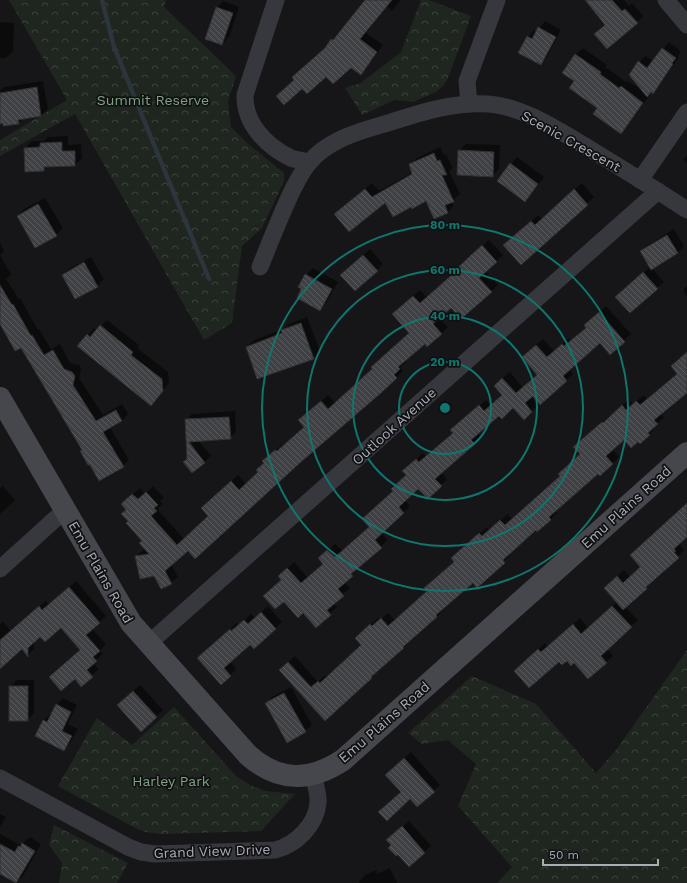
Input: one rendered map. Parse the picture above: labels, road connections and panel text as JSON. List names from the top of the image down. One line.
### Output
{"streets":{"street":["Scenic Crescent","Outlook Avenue","Emu Plains Road","Grand View Drive"]},"crossings":[["Scenic Crescent","Outlook Avenue"],["Outlook Avenue","Emu Plains Road"],["Emu Plains Road","Grand View Drive"]],"parks":["Summit Reserve","Harley Park"],"scale_bar":"50 m","rings":["80 m","60 m","40 m","20 m"]}
